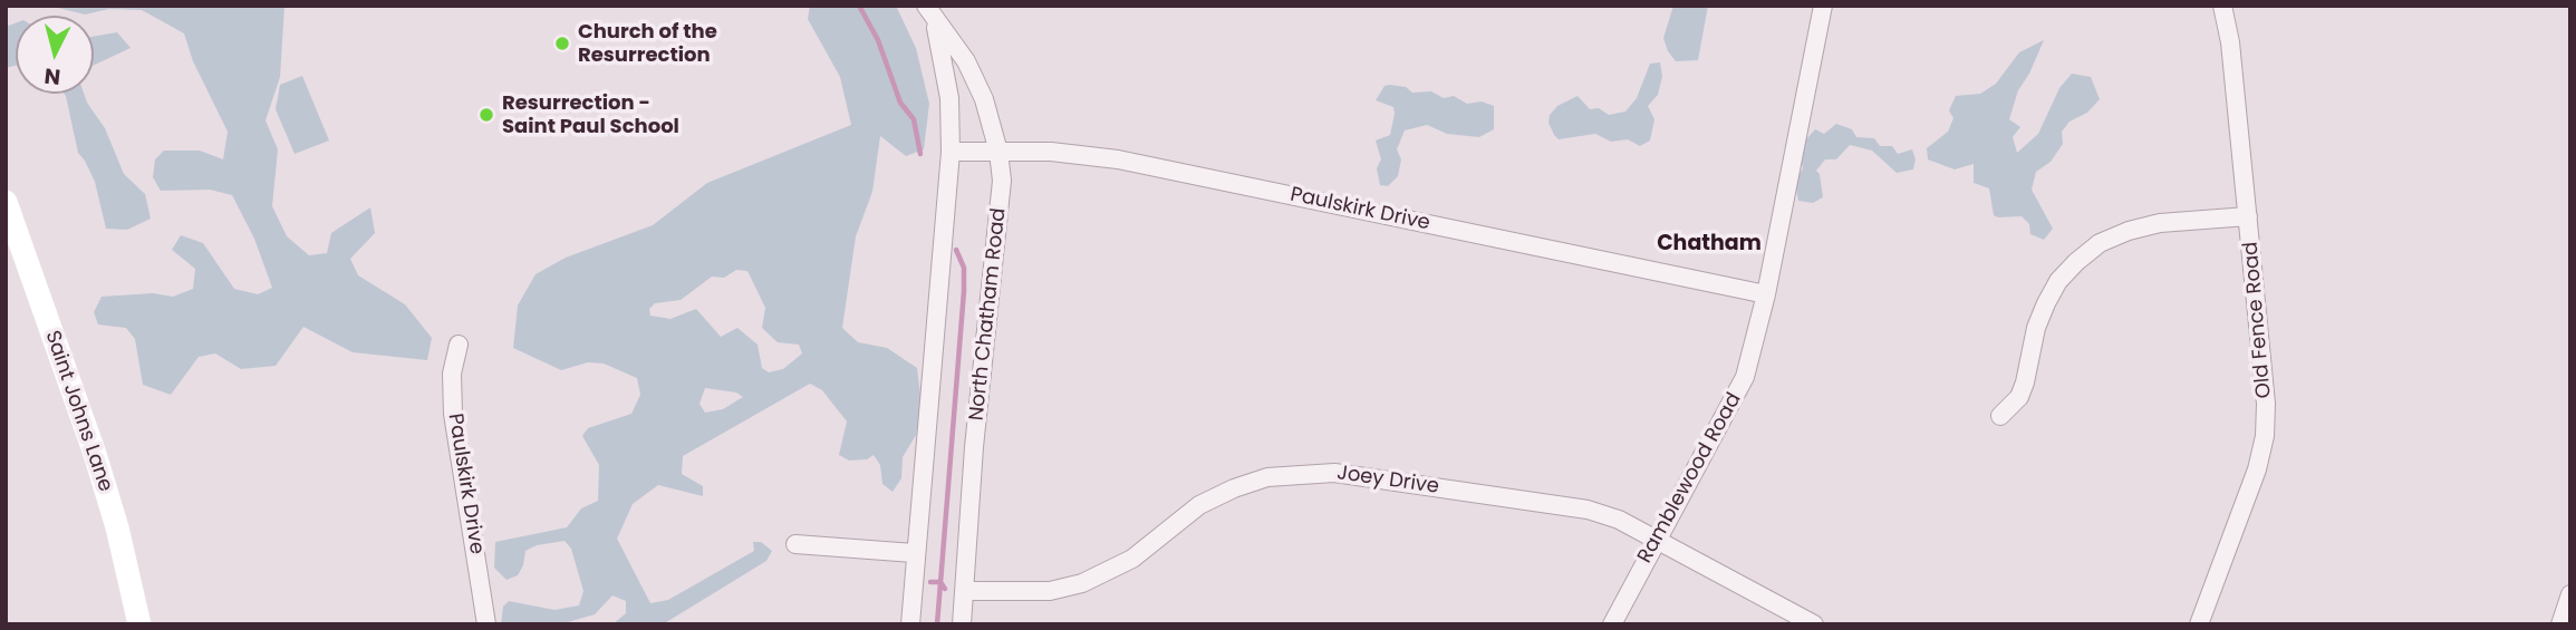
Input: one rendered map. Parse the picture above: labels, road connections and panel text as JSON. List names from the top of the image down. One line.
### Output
{"streets":{"street":["Paulskirk Drive","North Chatham Road","Old Fence Road","Saint Johns Lane","Ramblewood Road","Joey Drive"]},"crossings":[["Paulskirk Drive","North Chatham Road"],["Paulskirk Drive","Ramblewood Road"],["North Chatham Road","Joey Drive"],["Ramblewood Road","Joey Drive"]],"districts":["Chatham"],"places":["Church of the Resurrection","Resurrection - Saint Paul School"],"north":"bottom"}
